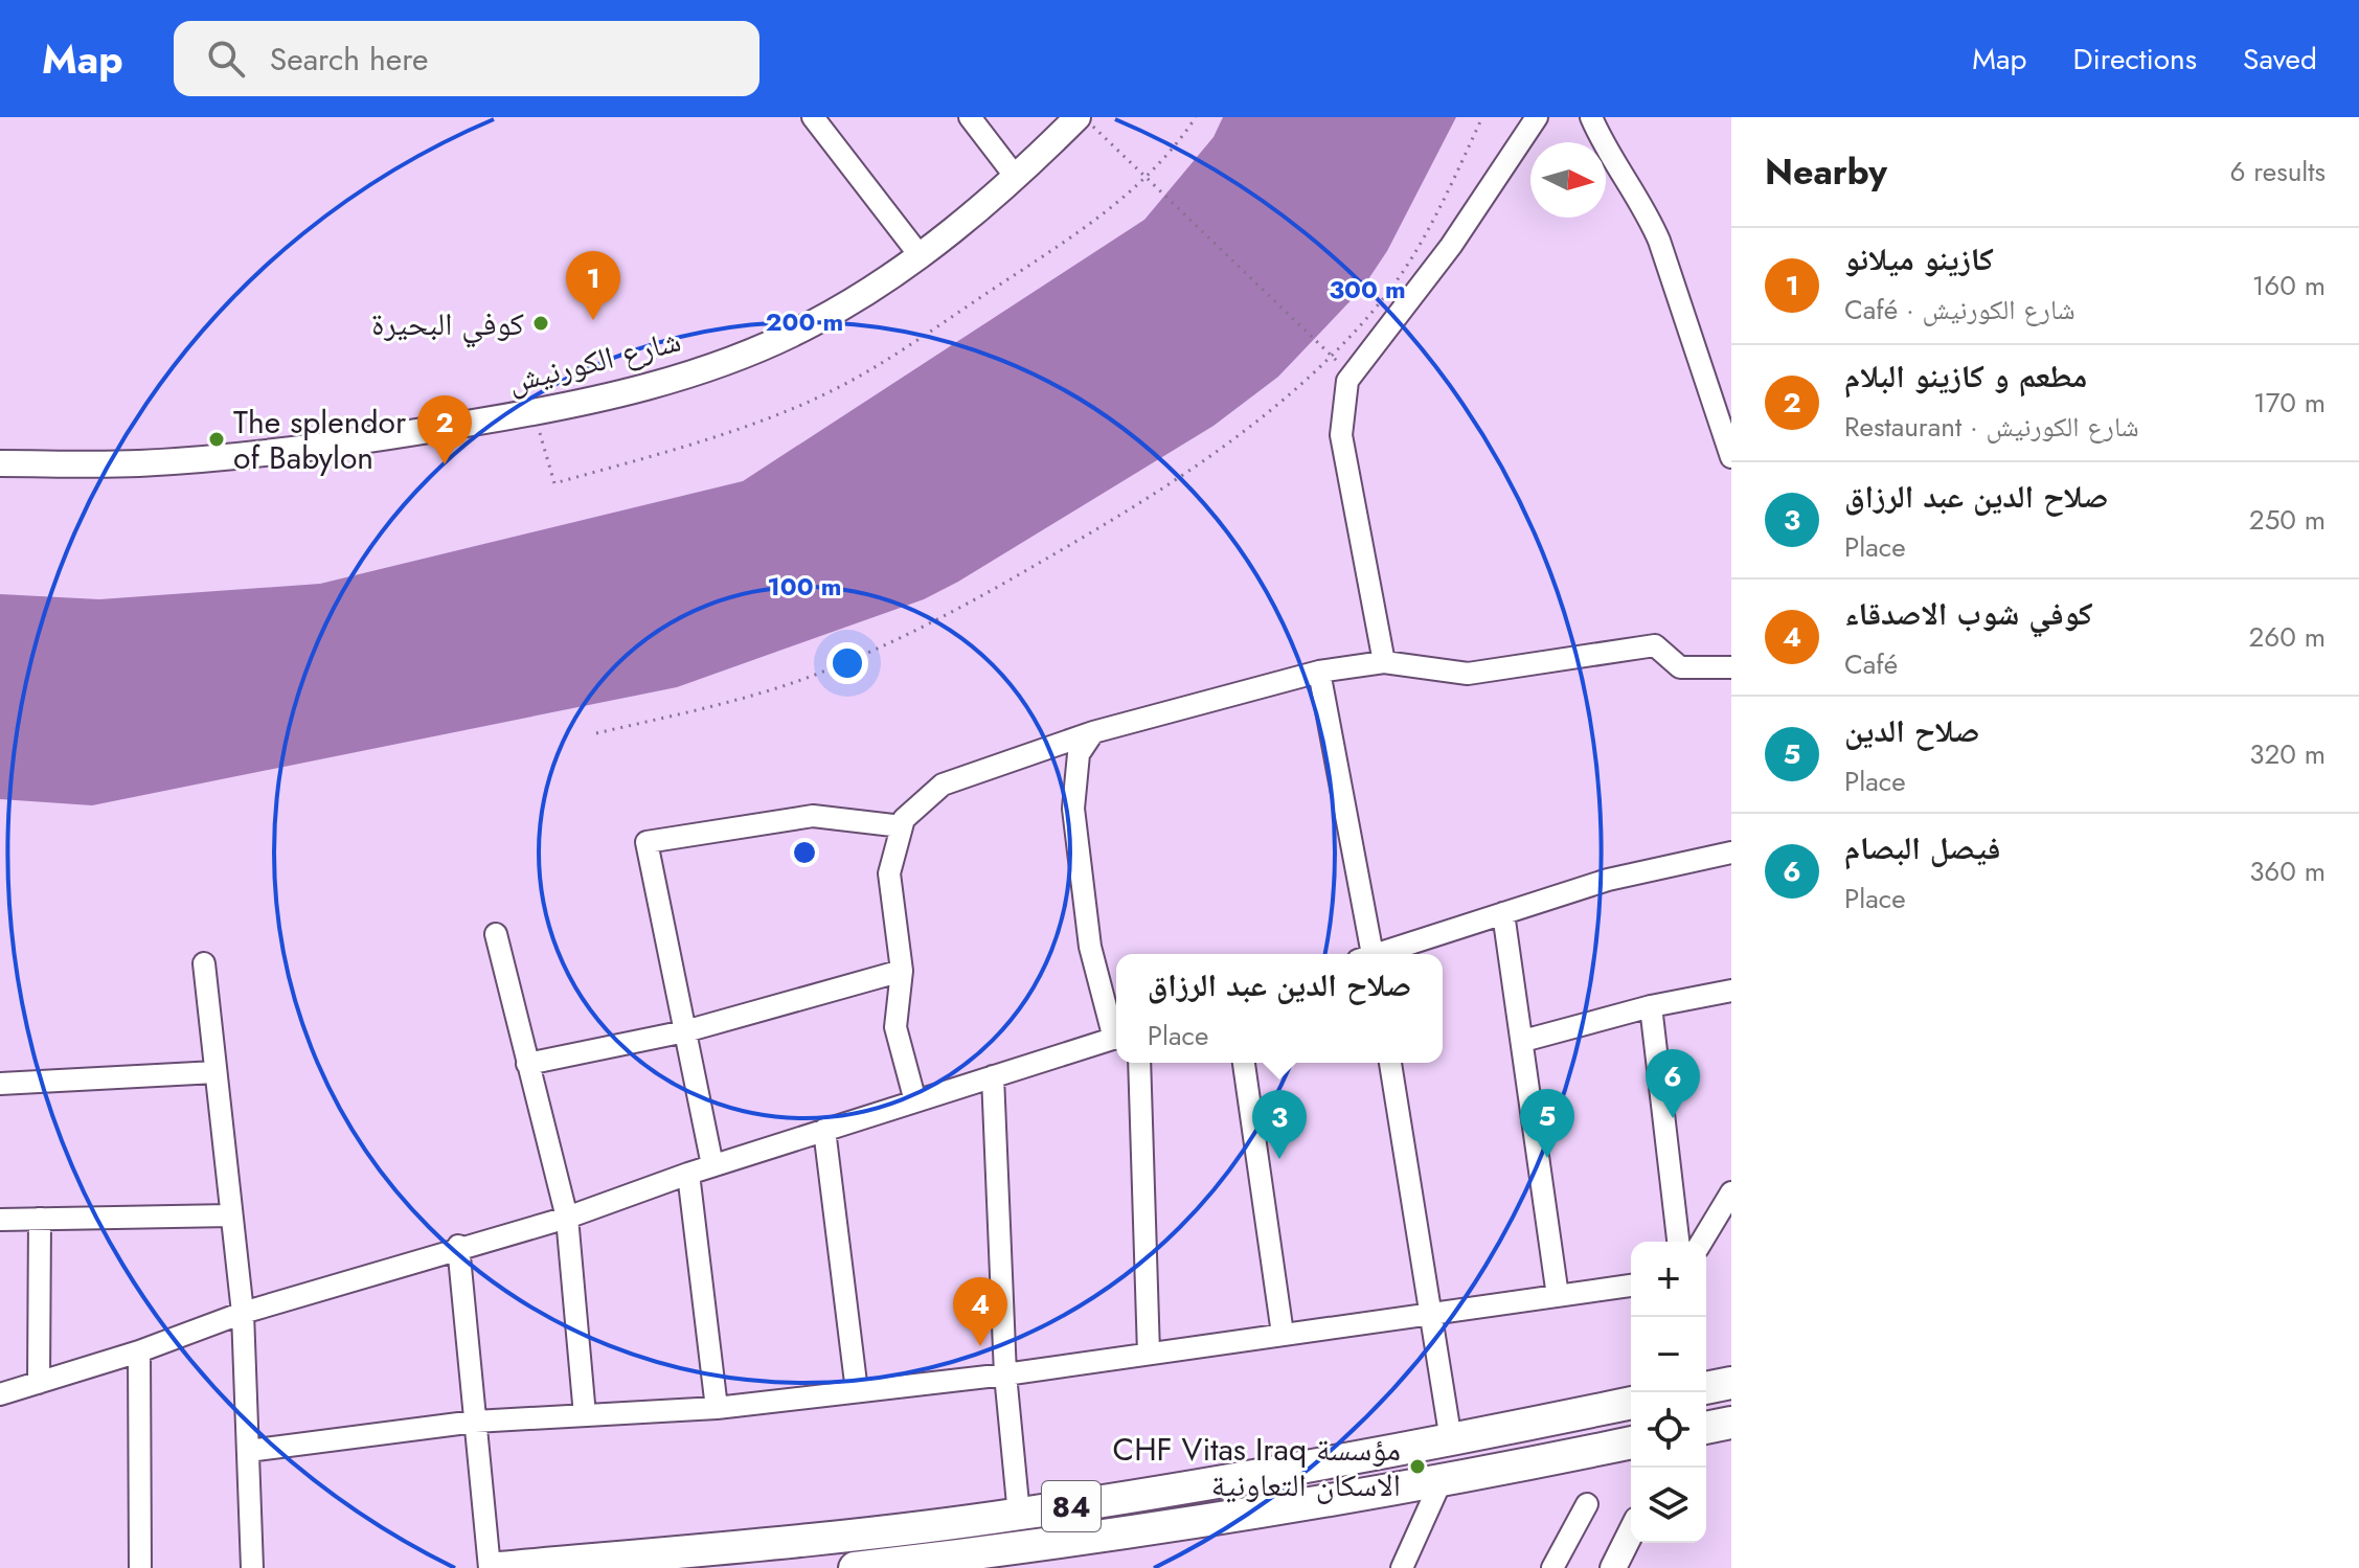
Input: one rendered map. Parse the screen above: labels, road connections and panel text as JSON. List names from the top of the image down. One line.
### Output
{"streets":{"main road":["84"],"street":["شارع الكورنيش"]},"places":["كوفي البحيرة","The splendor of Babylon","CHF Vitas Iraq مؤسسة الاسكان التعاونية"],"north":"right","page":{"header":"Map","search":"Search here","nav":["Map","Directions","Saved"],"heading":["Nearby","6 results"],"list":[{"mark":"1","name":"كازينو ميلانو","note":"Café · شارع الكورنيش","value":"160 m"},{"mark":"2","name":"مطعم و كازينو البلام","note":"Restaurant · شارع الكورنيش","value":"170 m"},{"mark":"3","name":"صلاح الدين عبد الرزاق","note":"Place","value":"250 m"},{"mark":"4","name":"كوفي شوب الاصدقاء","note":"Café","value":"260 m"},{"mark":"5","name":"صلاح الدين","note":"Place","value":"320 m"},{"mark":"6","name":"فيصل البصام","note":"Place","value":"360 m"}],"pins":["1","2","6","5","3","4"],"popup":["صلاح الدين عبد الرزاق","Place"],"map_buttons":["+","−"]},"rings":["300 m","200 m","100 m"]}
